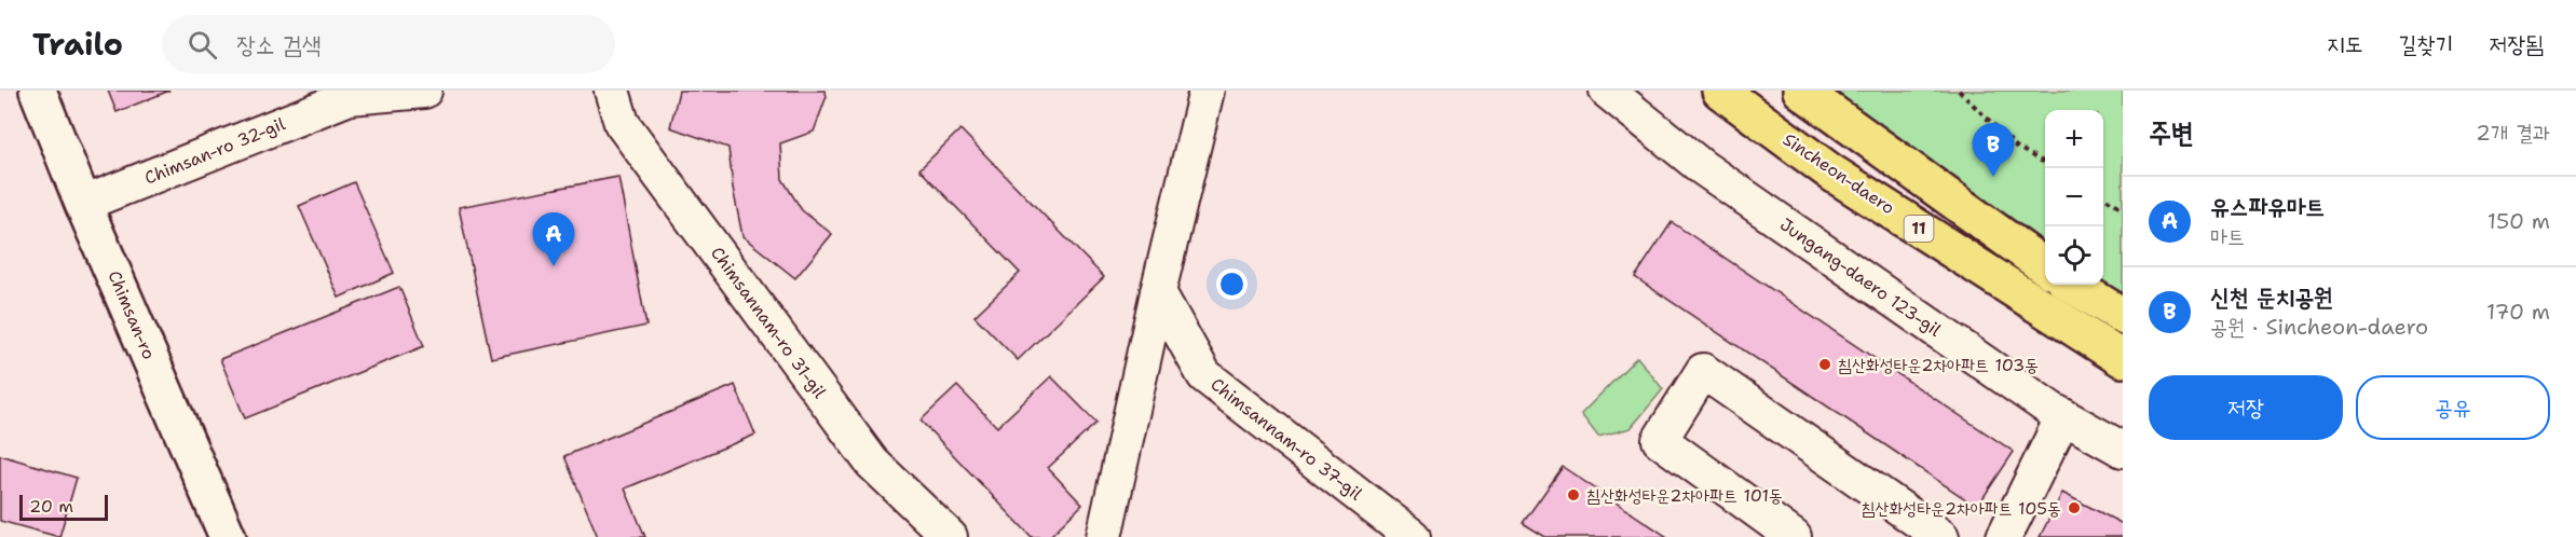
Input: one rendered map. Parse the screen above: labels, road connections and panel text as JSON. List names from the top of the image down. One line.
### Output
{"streets":{"highway":["Sincheon-daero","11"],"main road":["Chimsan-ro"],"street":["Chimsan-ro 32-gil","Jungang-daero 123-gil","Chimsannam-ro 31-gil","Chimsannam-ro 37-gil"]},"crossings":[["Chimsan-ro 32-gil","Chimsan-ro"]],"places":["침산화성타운2차아파트 103동","침산화성타운2차아파트 101동","침산화성타운2차아파트 105동"],"scale_bar":"20 m","page":{"header":"Trailo","search":"장소 검색","nav":["지도","길찾기","저장됨"],"heading":["주변","2개 결과"],"map_buttons":["+","−"],"pins":["B","A"],"list":[{"mark":"A","name":"유스파유마트","note":"마트","value":"150 m"},{"mark":"B","name":"신천 둔치공원","note":"공원 · Sincheon-daero","value":"170 m"}],"buttons":["저장","공유"],"scale":"20 m"}}
